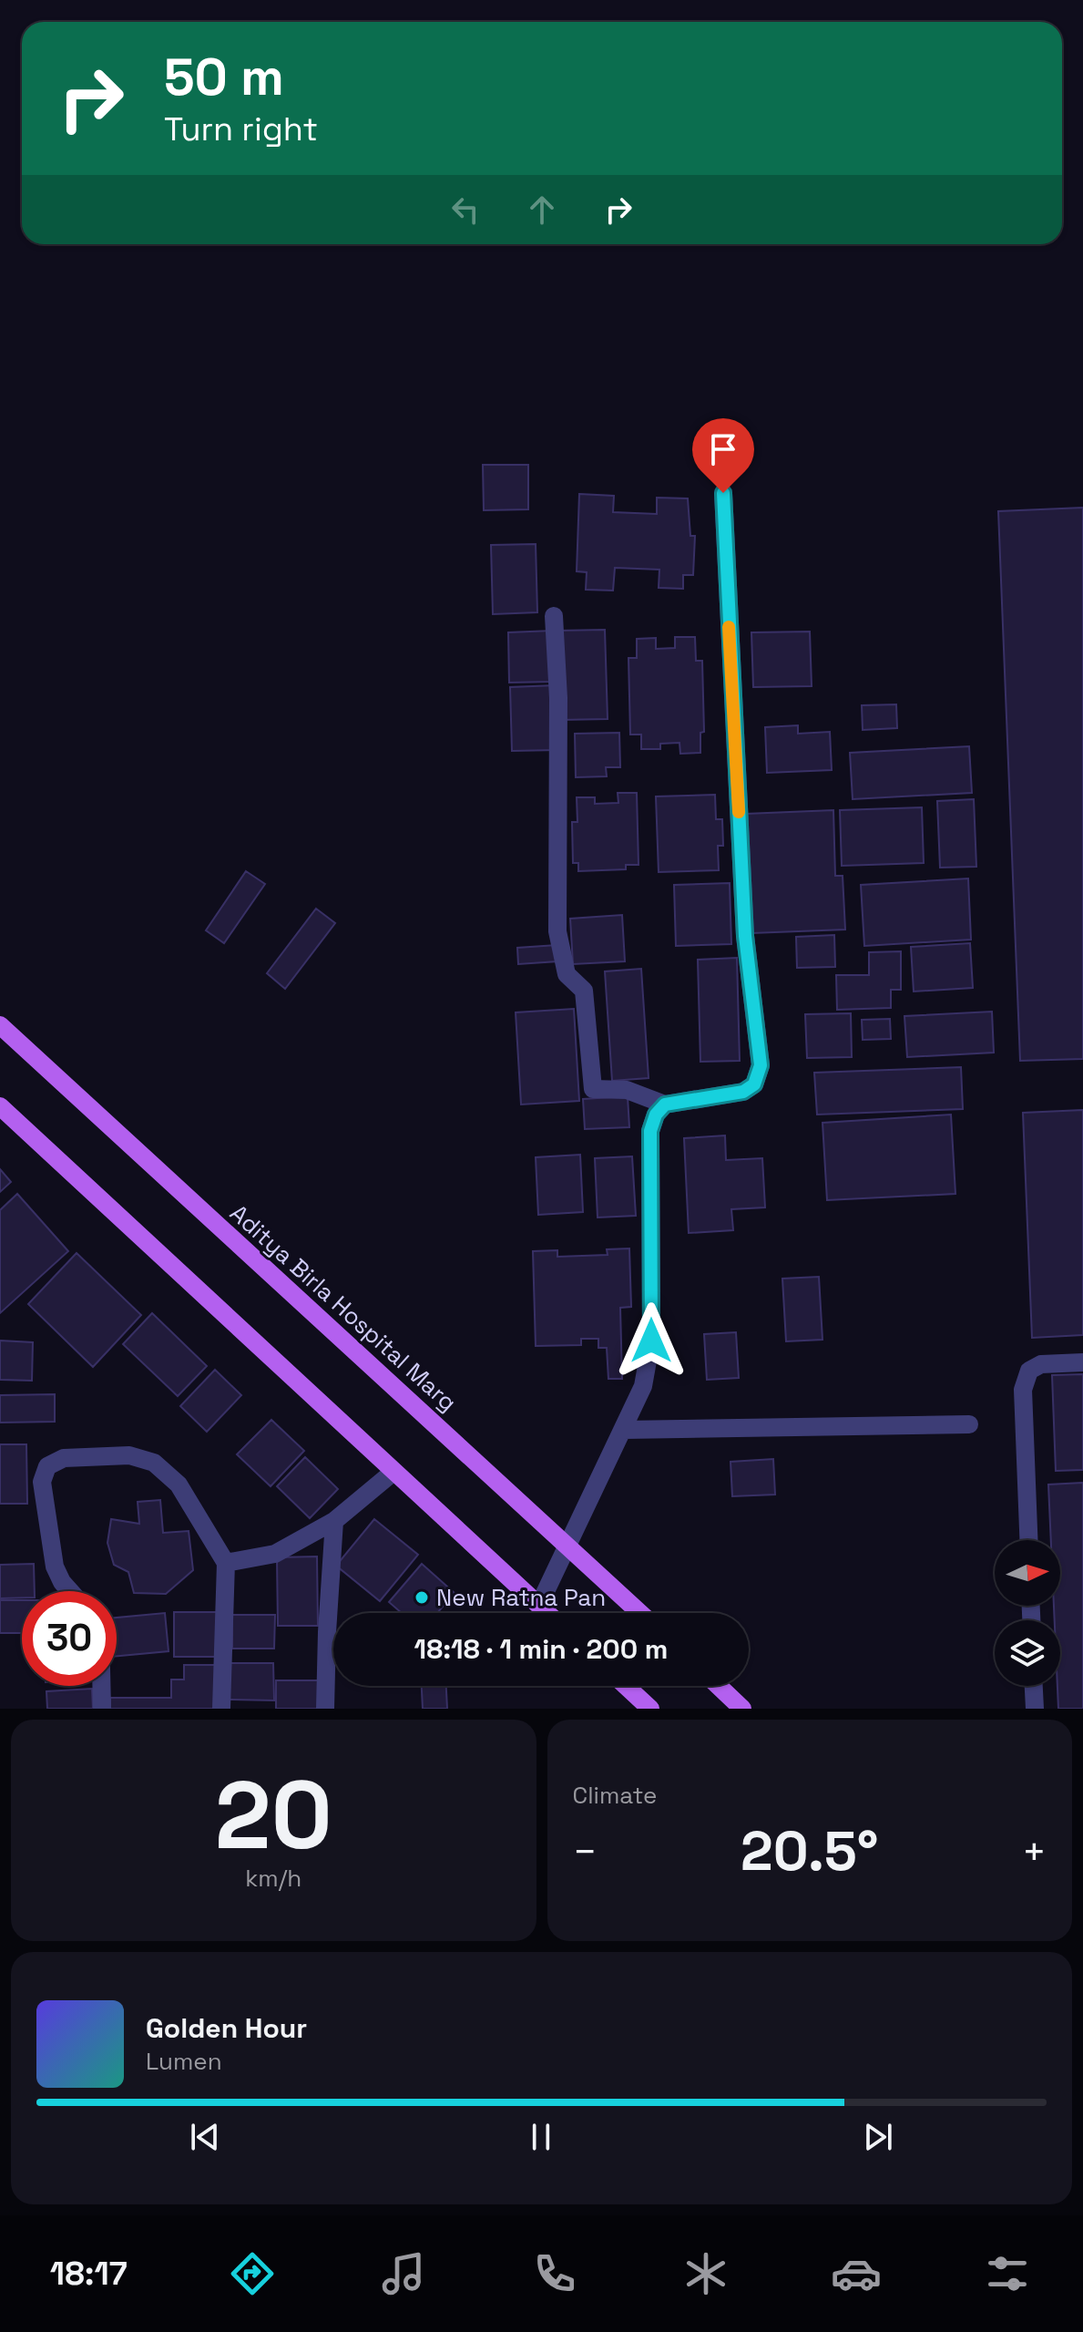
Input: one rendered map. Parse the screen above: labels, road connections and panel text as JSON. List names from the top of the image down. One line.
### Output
{"streets":{"main road":["Aditya Birla Hospital Marg"]},"places":["New Ratna Pan"],"north":"right","page":{"turn":["50 m","Turn right"],"limit":"30","trip":"18:18 · 1 min · 200 m","tile":[["20","km/h"],"Climate"],"heat":["−","20.5°","+"],"song":["Golden Hour","Lumen"],"tabs":"18:17"}}
